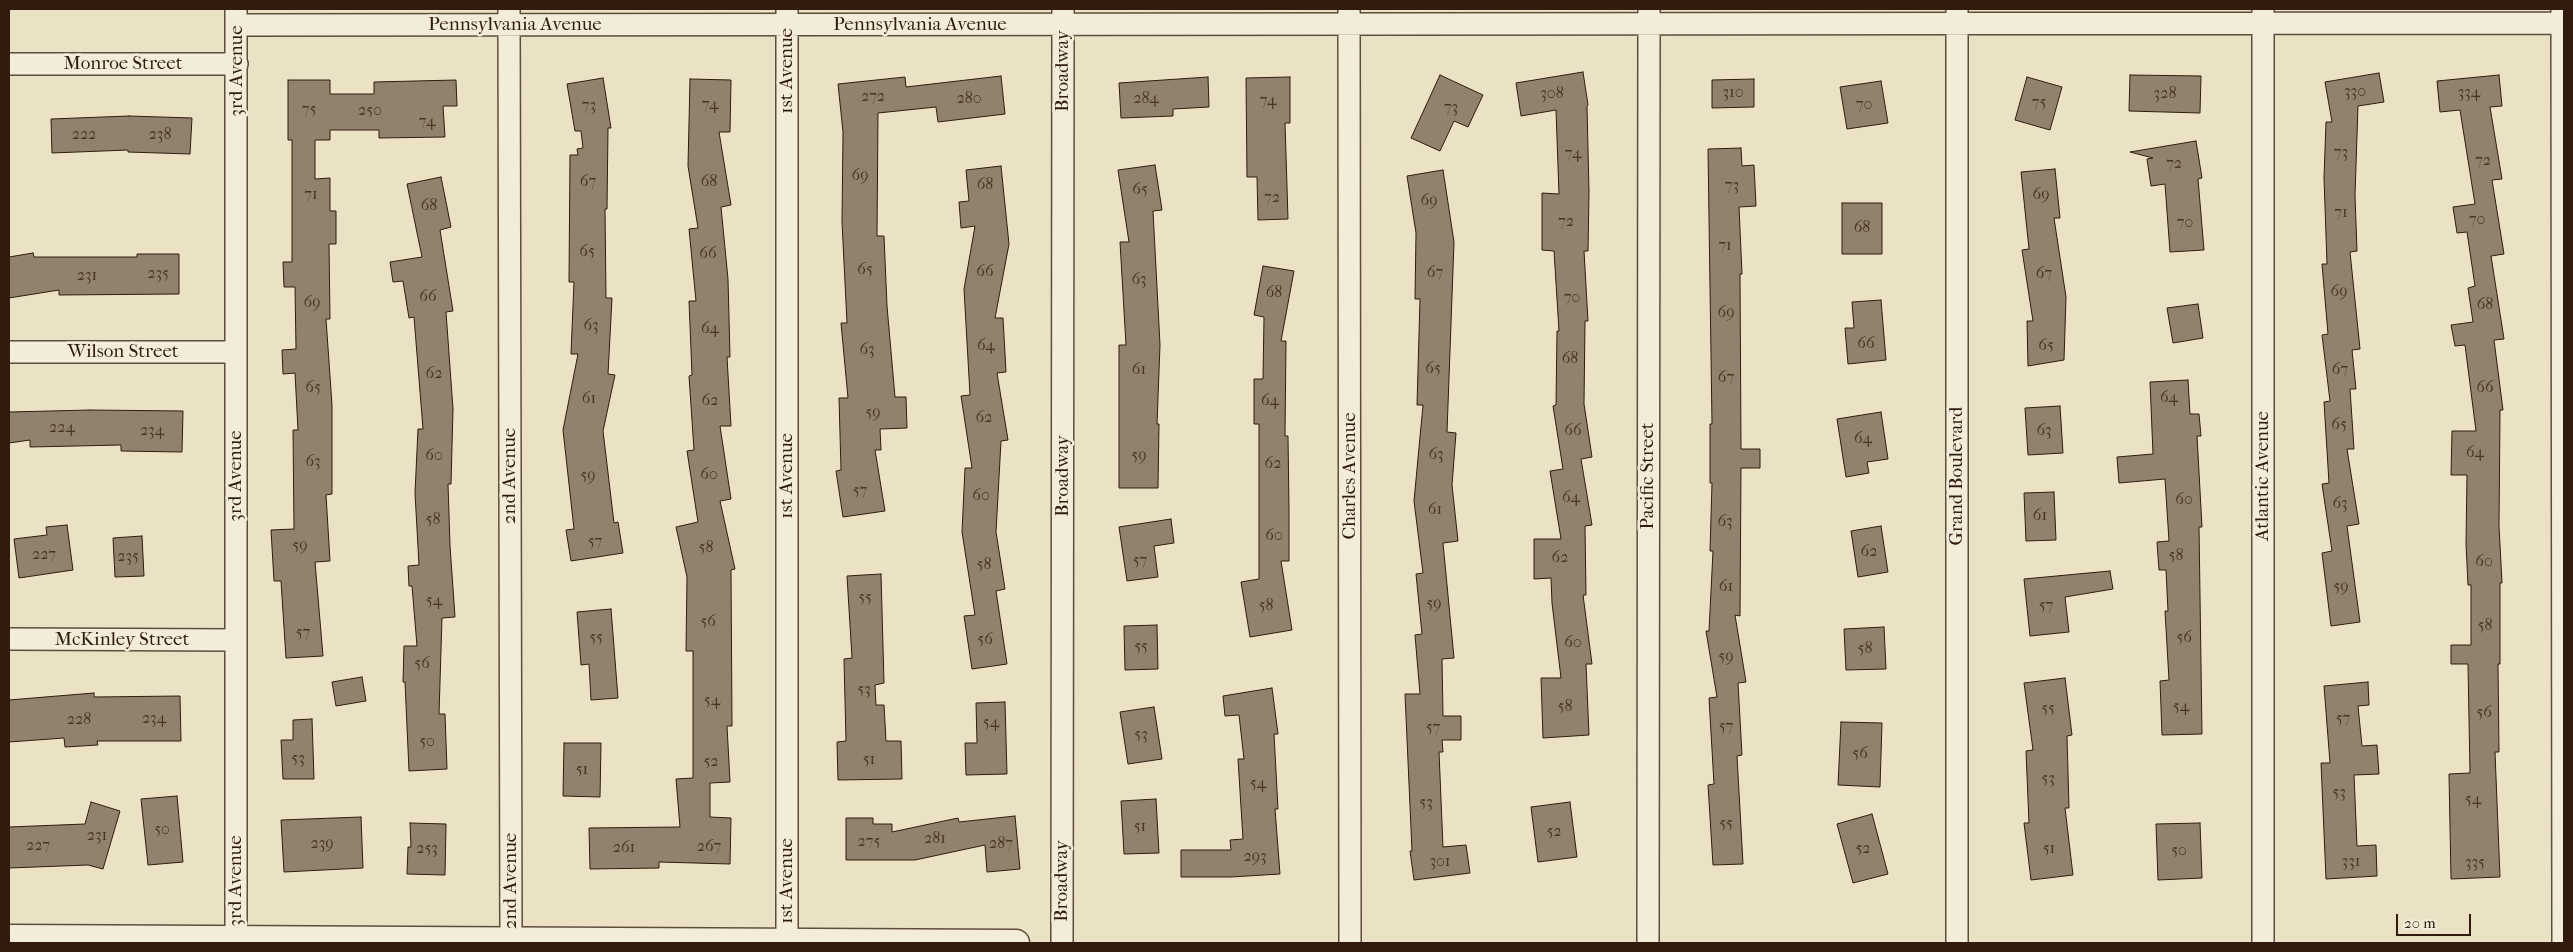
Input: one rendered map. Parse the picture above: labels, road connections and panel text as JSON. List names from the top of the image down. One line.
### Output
{"streets":{"street":["Pennsylvania Avenue","Monroe Street","3rd Avenue","1st Avenue","Broadway","Wilson Street","2nd Avenue","Charles Avenue","Pacific Street","Grand Boulevard","Atlantic Avenue","McKinley Street"]},"crossings":[["Pennsylvania Avenue","3rd Avenue"],["Pennsylvania Avenue","1st Avenue"],["Pennsylvania Avenue","Broadway"],["Pennsylvania Avenue","2nd Avenue"],["Pennsylvania Avenue","Charles Avenue"],["Pennsylvania Avenue","Pacific Street"],["Pennsylvania Avenue","Grand Boulevard"],["Pennsylvania Avenue","Atlantic Avenue"],["Monroe Street","3rd Avenue"],["3rd Avenue","Wilson Street"],["3rd Avenue","McKinley Street"]],"house_numbers":["330","310","334","308","328","272","280","284","74","75","74","70","73","73","75","250","74","222","238","73","74","72","72","69","67","68","68","73","65","71","69","72","69","68","71","70","72","70","68","71","65","66","65","66","67","235","67","231","63","69","68","66","70","69","68","69","63","64","66","64","65","63","68","65","61","67","62","67","65","66","64","61","62","64","59","62","65","224","234","66","63","64","64","63","60","59","63","62","60","59","57","60","64","60","63","61","61","58","63","60","57","59","58","62","227","58","235","62","57","60","58","61","59","55","54","59","58","57","56","58","57","55","56","56","60","55","58","59","56","53","54","58","54","55","56","234","57","228","54","57","57","53","50","56","53","51","52","51","53","54","53","54","53","55","51","50","52","231","281","275","239","287","227","267","261","253","52","51","50","293","301","331","335"],"scale_bar":"20 m"}
